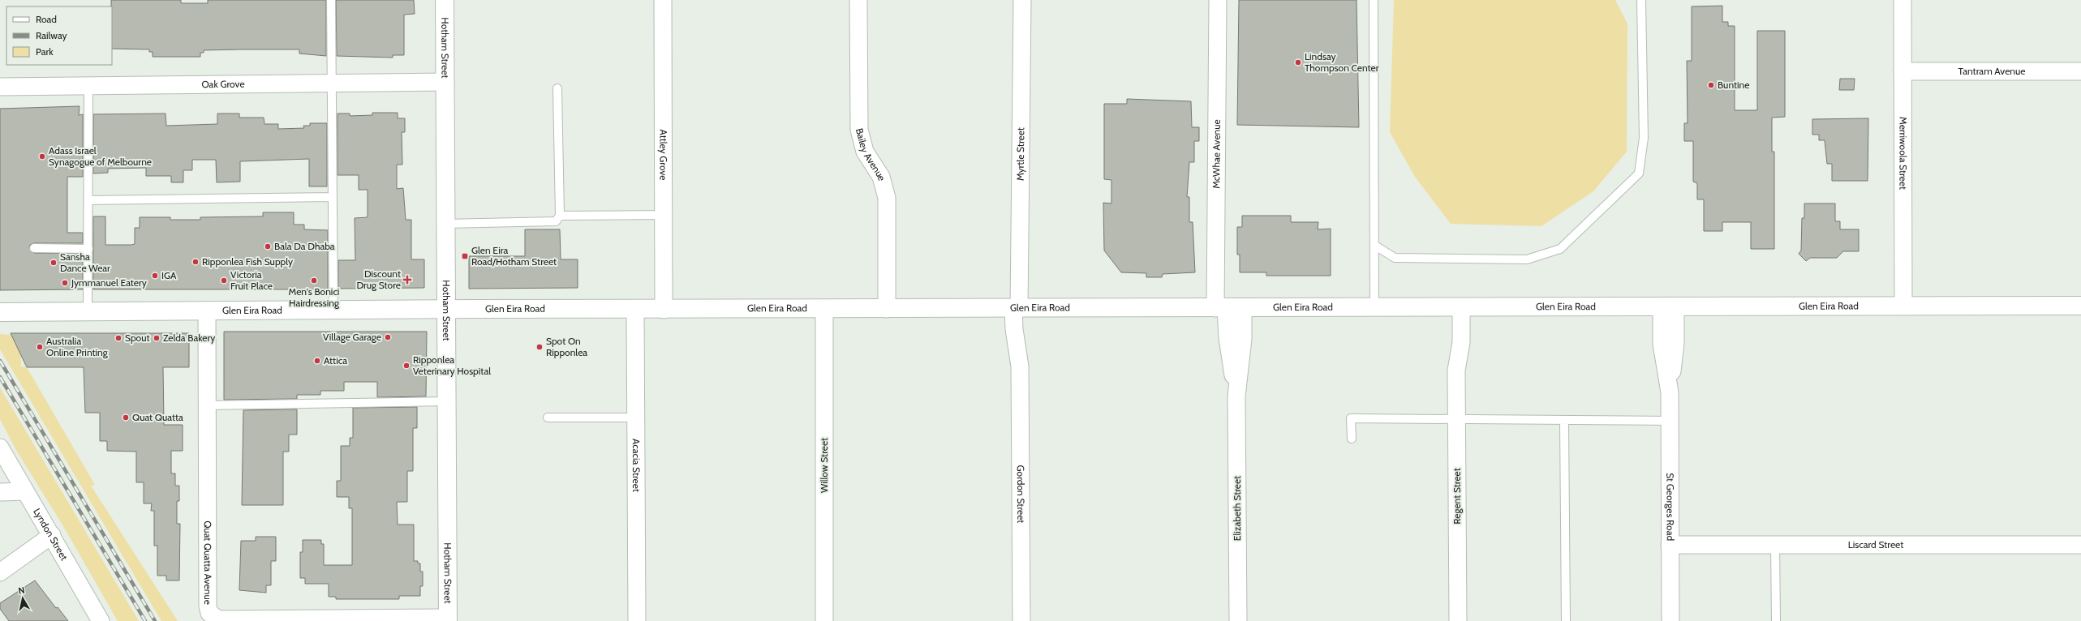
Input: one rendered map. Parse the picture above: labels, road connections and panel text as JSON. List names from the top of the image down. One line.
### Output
{"streets":{"main road":["Hotham Street","Glen Eira Road"],"street":["Tantram Avenue","Oak Grove","Merriwoola Street","Bailey Avenue","Myrtle Street","McWhae Avenue","Attley Grove","Acacia Street","Willow Street","Gordon Street","Regent Street","St Georges Road","Elizabeth Street","Lyndon Street","Liscard Street","Quat Quatta Avenue"]},"crossings":[["Hotham Street","Oak Grove"],["Hotham Street","Glen Eira Road"],["Hotham Street","Quat Quatta Avenue"],["Tantram Avenue","Merriwoola Street"],["Merriwoola Street","Glen Eira Road"],["Bailey Avenue","Glen Eira Road"],["Myrtle Street","Glen Eira Road"],["Myrtle Street","Gordon Street"],["McWhae Avenue","Glen Eira Road"],["McWhae Avenue","Elizabeth Street"],["Attley Grove","Glen Eira Road"],["Glen Eira Road","Acacia Street"],["Glen Eira Road","Willow Street"],["Glen Eira Road","Gordon Street"],["Glen Eira Road","Regent Street"],["Glen Eira Road","St Georges Road"],["Glen Eira Road","Elizabeth Street"],["Glen Eira Road","Quat Quatta Avenue"],["St Georges Road","Liscard Street"]],"places":{"other":["Lindsay Thompson Center","Buntine","Adass Israel Synagogue of Melbourne","Bala Da Dhaba","Ripponlea Fish Supply","Sansha Dance Wear","IGA","Victoria Fruit Place","Men's Bonici Hairdressing","Jymmanuel Eatery","Village Garage","Spout","Zelda Bakery","Australia Online Printing","Spot On Ripponlea","Attica","Ripponlea Veterinary Hospital","Quat Quatta"],"transit":["Glen Eira Road/Hotham Street"],"health":["Discount Drug Store"]},"legend":["Road","Railway","Park"],"north":"top"}
